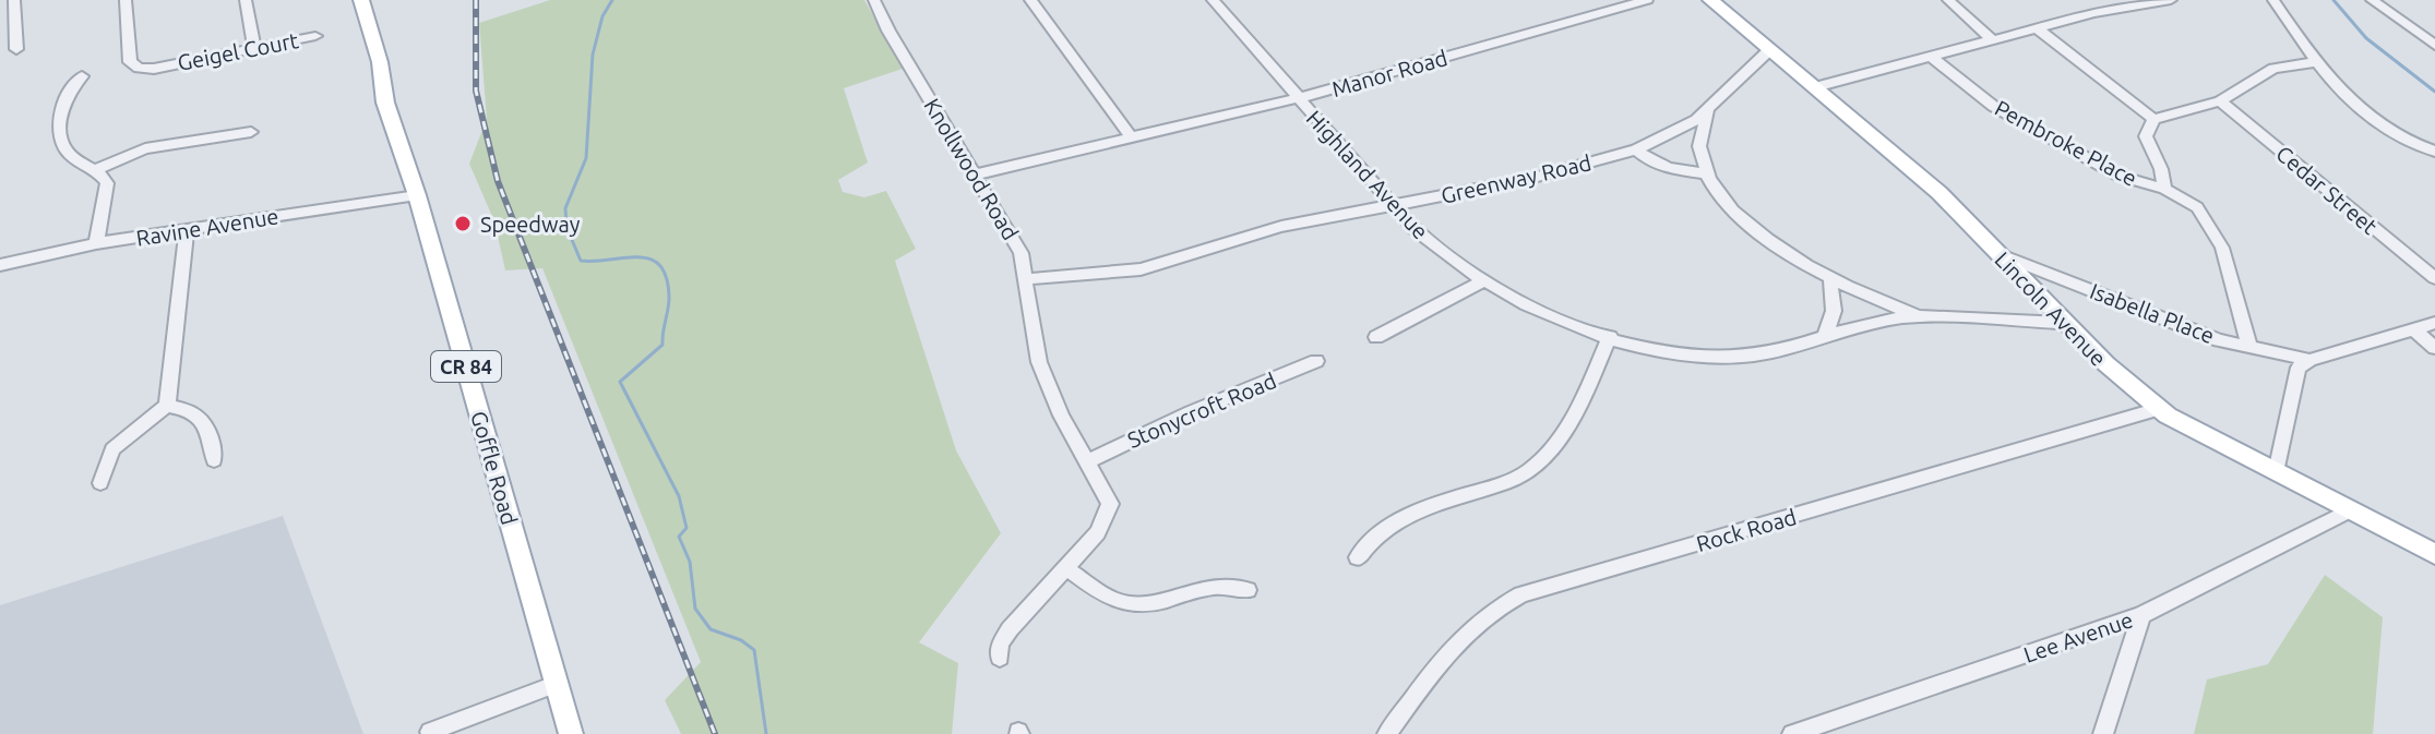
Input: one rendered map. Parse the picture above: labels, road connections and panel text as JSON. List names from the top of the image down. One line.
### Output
{"streets":{"main road":["Lincoln Avenue","CR 84","Goffle Road"],"street":["Geigel Court","Manor Road","Pembroke Place","Knollwood Road","Highland Avenue","Greenway Road","Cedar Street","Ravine Avenue","Isabella Place","Stonycroft Road","Rock Road","Lee Avenue"]},"crossings":[["Manor Road","Knollwood Road"],["Manor Road","Highland Avenue"],["Pembroke Place","Isabella Place"],["Knollwood Road","Greenway Road"],["Knollwood Road","Stonycroft Road"],["Highland Avenue","Greenway Road"],["Highland Avenue","Lincoln Avenue"],["Greenway Road","Lincoln Avenue"],["Ravine Avenue","Goffle Road"],["Lincoln Avenue","Isabella Place"],["Lincoln Avenue","Rock Road"],["Lincoln Avenue","Lee Avenue"]],"places":["Speedway"]}
